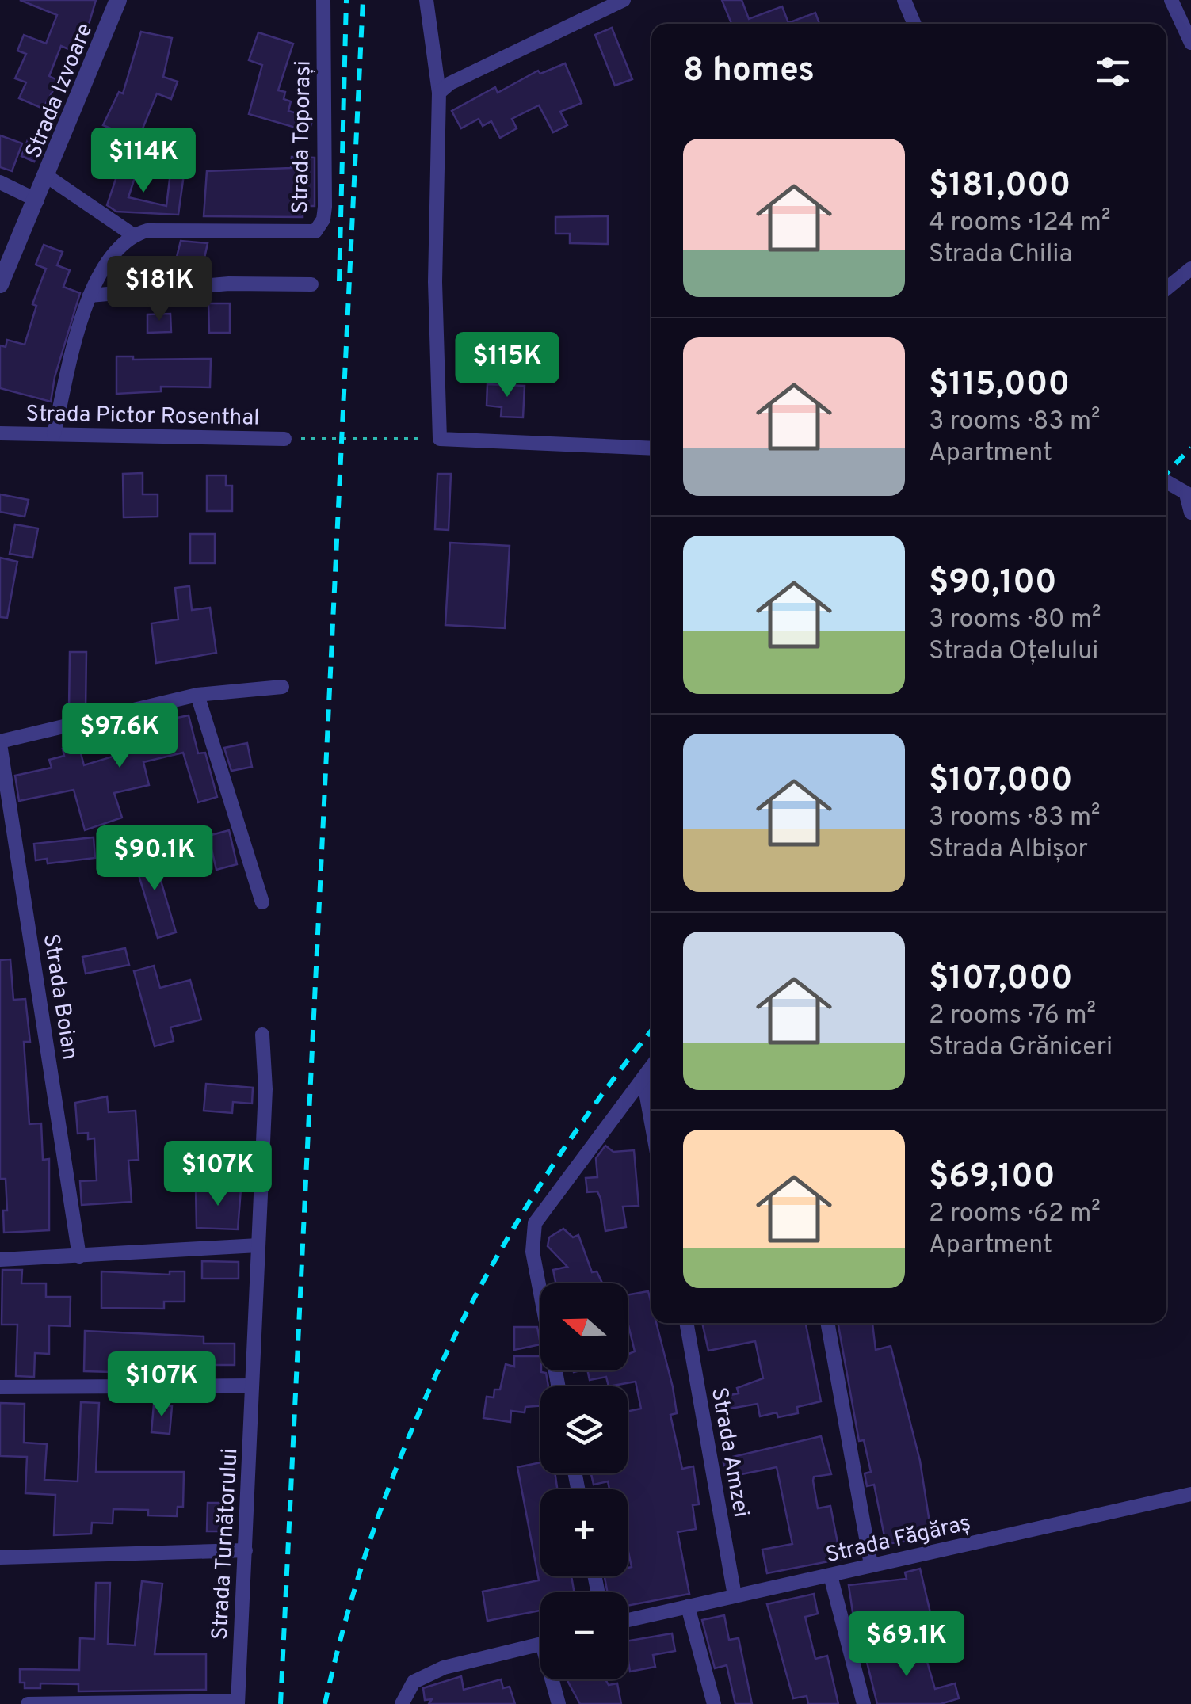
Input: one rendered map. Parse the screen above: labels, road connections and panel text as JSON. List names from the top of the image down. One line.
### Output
{"streets":{"street":["Strada Izvoare","Strada Toporași","Strada Pictor Rosenthal","Strada Boian","Strada Amzei","Strada Făgăraș","Strada Turnătorului"]},"crossings":[["Strada Amzei","Strada Făgăraș"]],"north":"left","page":{"heading":"8 homes","list":[{"name":"$181,000","note":"4 rooms · 124 m² · Strada Chilia"},{"name":"$115,000","note":"3 rooms · 83 m² · Apartment"},{"name":"$90,100","note":"3 rooms · 80 m² · Strada Oțelului"},{"name":"$107,000","note":"3 rooms · 83 m² · Strada Albișor"},{"name":"$107,000","note":"2 rooms · 76 m² · Strada Grăniceri"},{"name":"$69,100","note":"2 rooms · 62 m² · Apartment"}],"price":["$114K","$181K","$115K","$97.6K","$90.1K","$107K","$107K","$69.1K"],"map_buttons":["+","−"]}}
